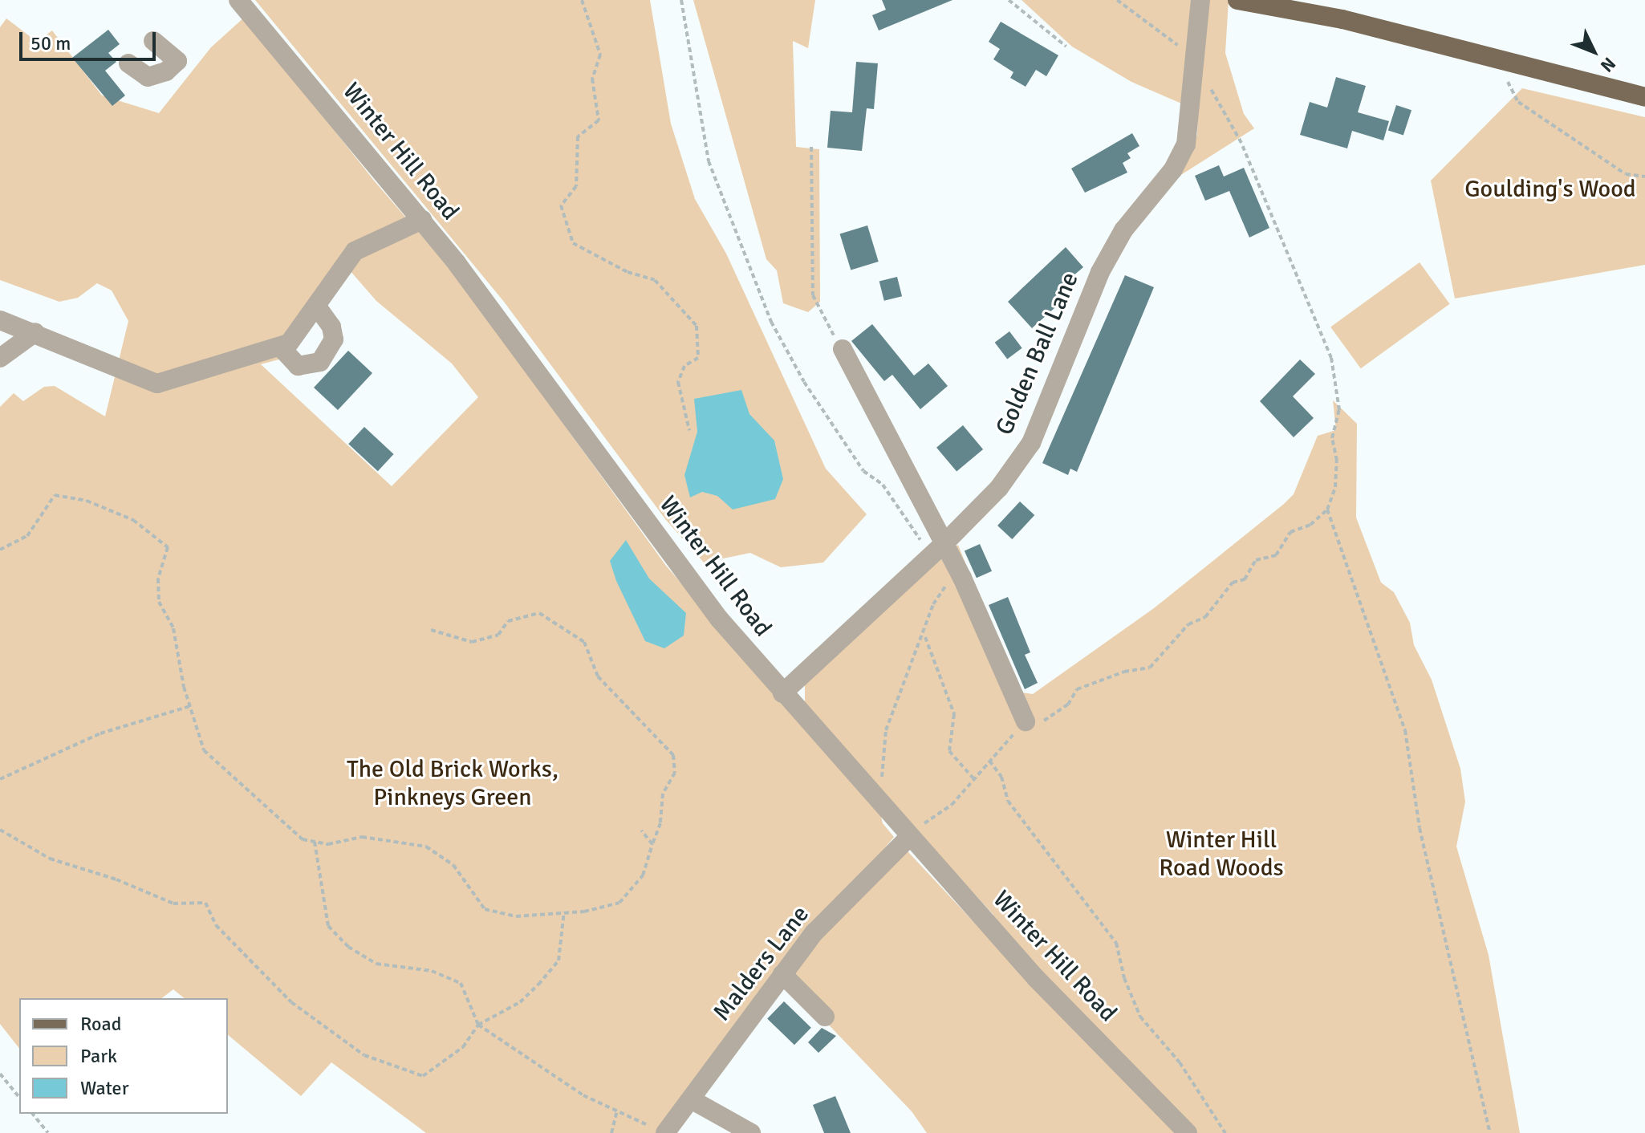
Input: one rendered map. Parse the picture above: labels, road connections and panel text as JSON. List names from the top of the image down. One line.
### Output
{"streets":{"street":["Winter Hill Road","Golden Ball Lane","Malders Lane"]},"crossings":[["Winter Hill Road","Golden Ball Lane"],["Winter Hill Road","Malders Lane"]],"parks":["Goulding's Wood","The Old Brick Works, Pinkneys Green","Winter Hill Road Woods"],"legend":["Road","Park","Water"],"scale_bar":"50 m","north":"bottom right"}
